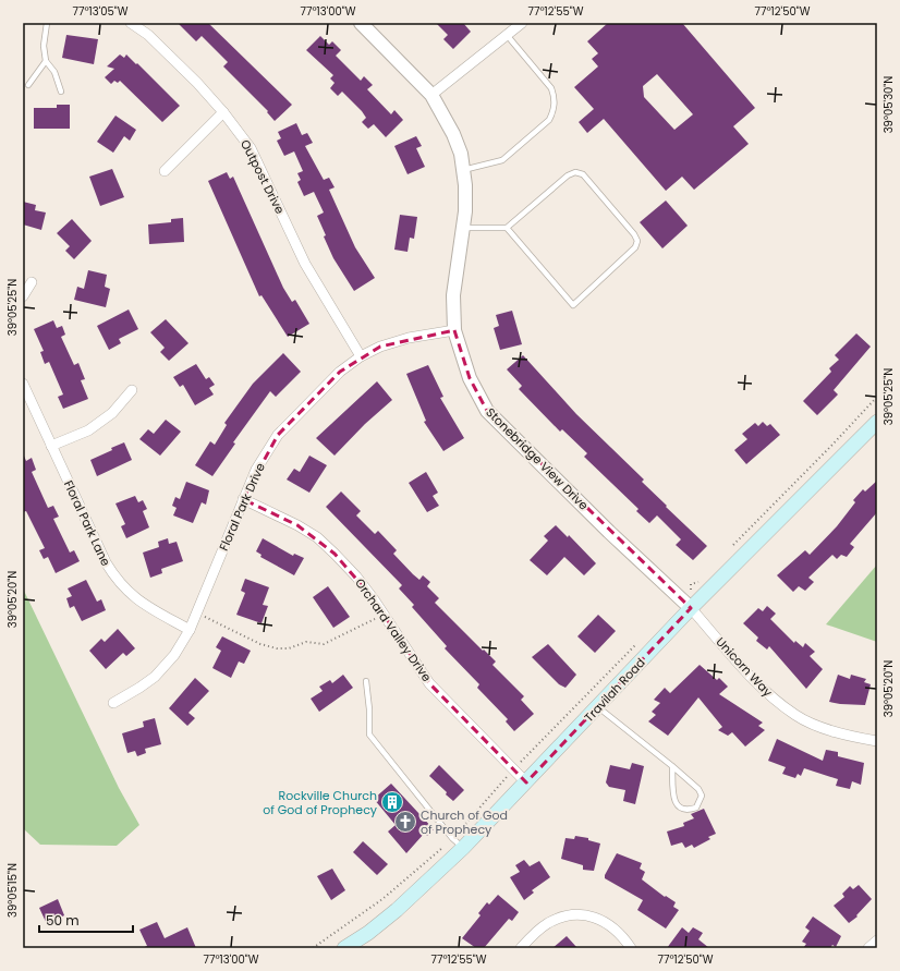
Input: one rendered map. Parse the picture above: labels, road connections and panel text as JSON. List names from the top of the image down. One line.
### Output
{"streets":{"main road":["Travilah Road"],"street":["Outpost Drive","Stonebridge View Drive","Floral Park Drive","Floral Park Lane","Orchard Valley Drive","Unicorn Way"]},"crossings":[["Outpost Drive","Floral Park Drive"],["Stonebridge View Drive","Floral Park Drive"],["Stonebridge View Drive","Unicorn Way"],["Stonebridge View Drive","Travilah Road"],["Floral Park Drive","Floral Park Lane"],["Floral Park Drive","Orchard Valley Drive"],["Orchard Valley Drive","Travilah Road"],["Unicorn Way","Travilah Road"]],"places":{"building":["Rockville Church of God of Prophecy"],"church":["Church of God of Prophecy"]},"scale_bar":"50 m","coordinates":["77°13'05\"W","77°13'00\"W","77°12'55\"W","77°12'50\"W","39°05'30\"N","39°05'25\"N","39°05'20\"N","39°05'15\"N"]}
